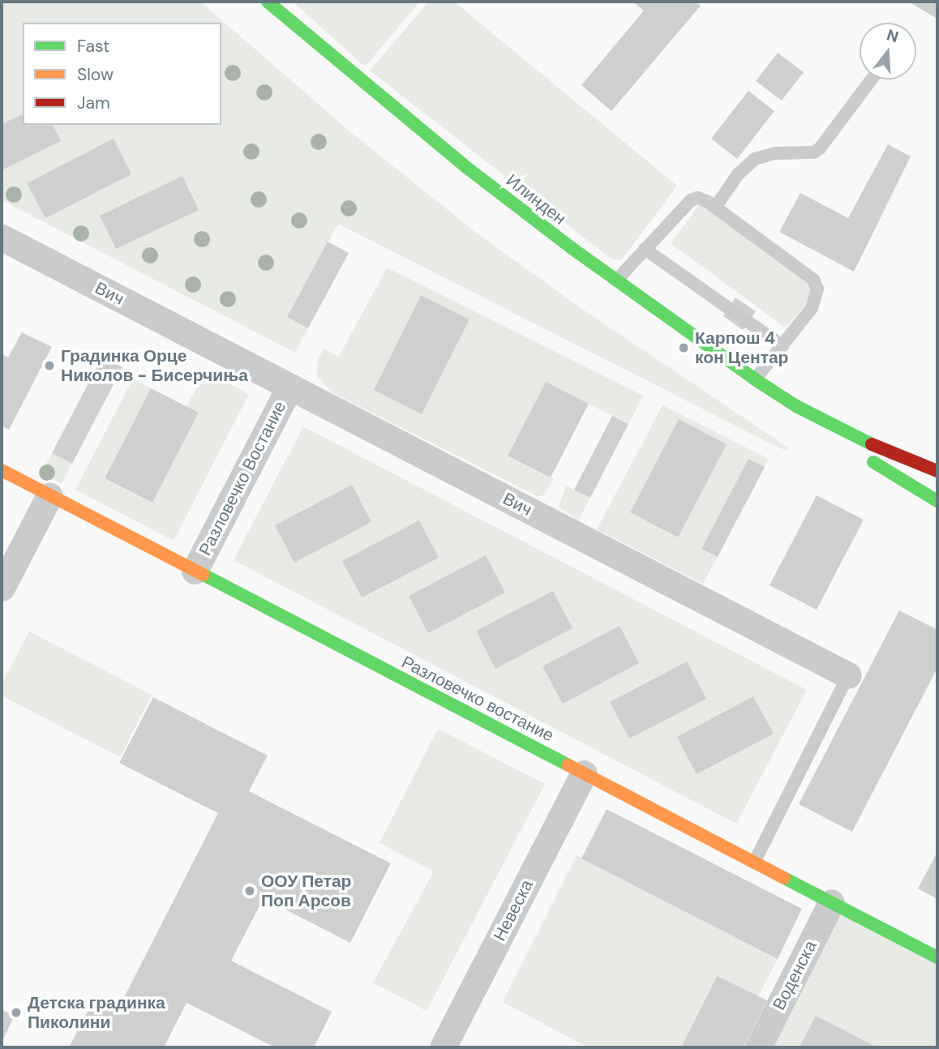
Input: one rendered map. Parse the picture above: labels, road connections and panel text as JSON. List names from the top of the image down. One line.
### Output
{"streets":{"street":["Илинден","Вич","Разловечко Востание","Разловечко востание","Невеска","Воденска"]},"crossings":[["Вич","Разловечко Востание"],["Вич","Разловечко востание"],["Разловечко Востание","Разловечко востание"],["Разловечко востание","Невеска"],["Разловечко востание","Воденска"]],"places":["Карпош 4 кон Центар","Градинка Орце Николов - Бисерчиња","ООУ Петар Поп Арсов","Детска градинка Пиколини"],"legend":["Fast","Slow","Jam"],"north":"top"}
